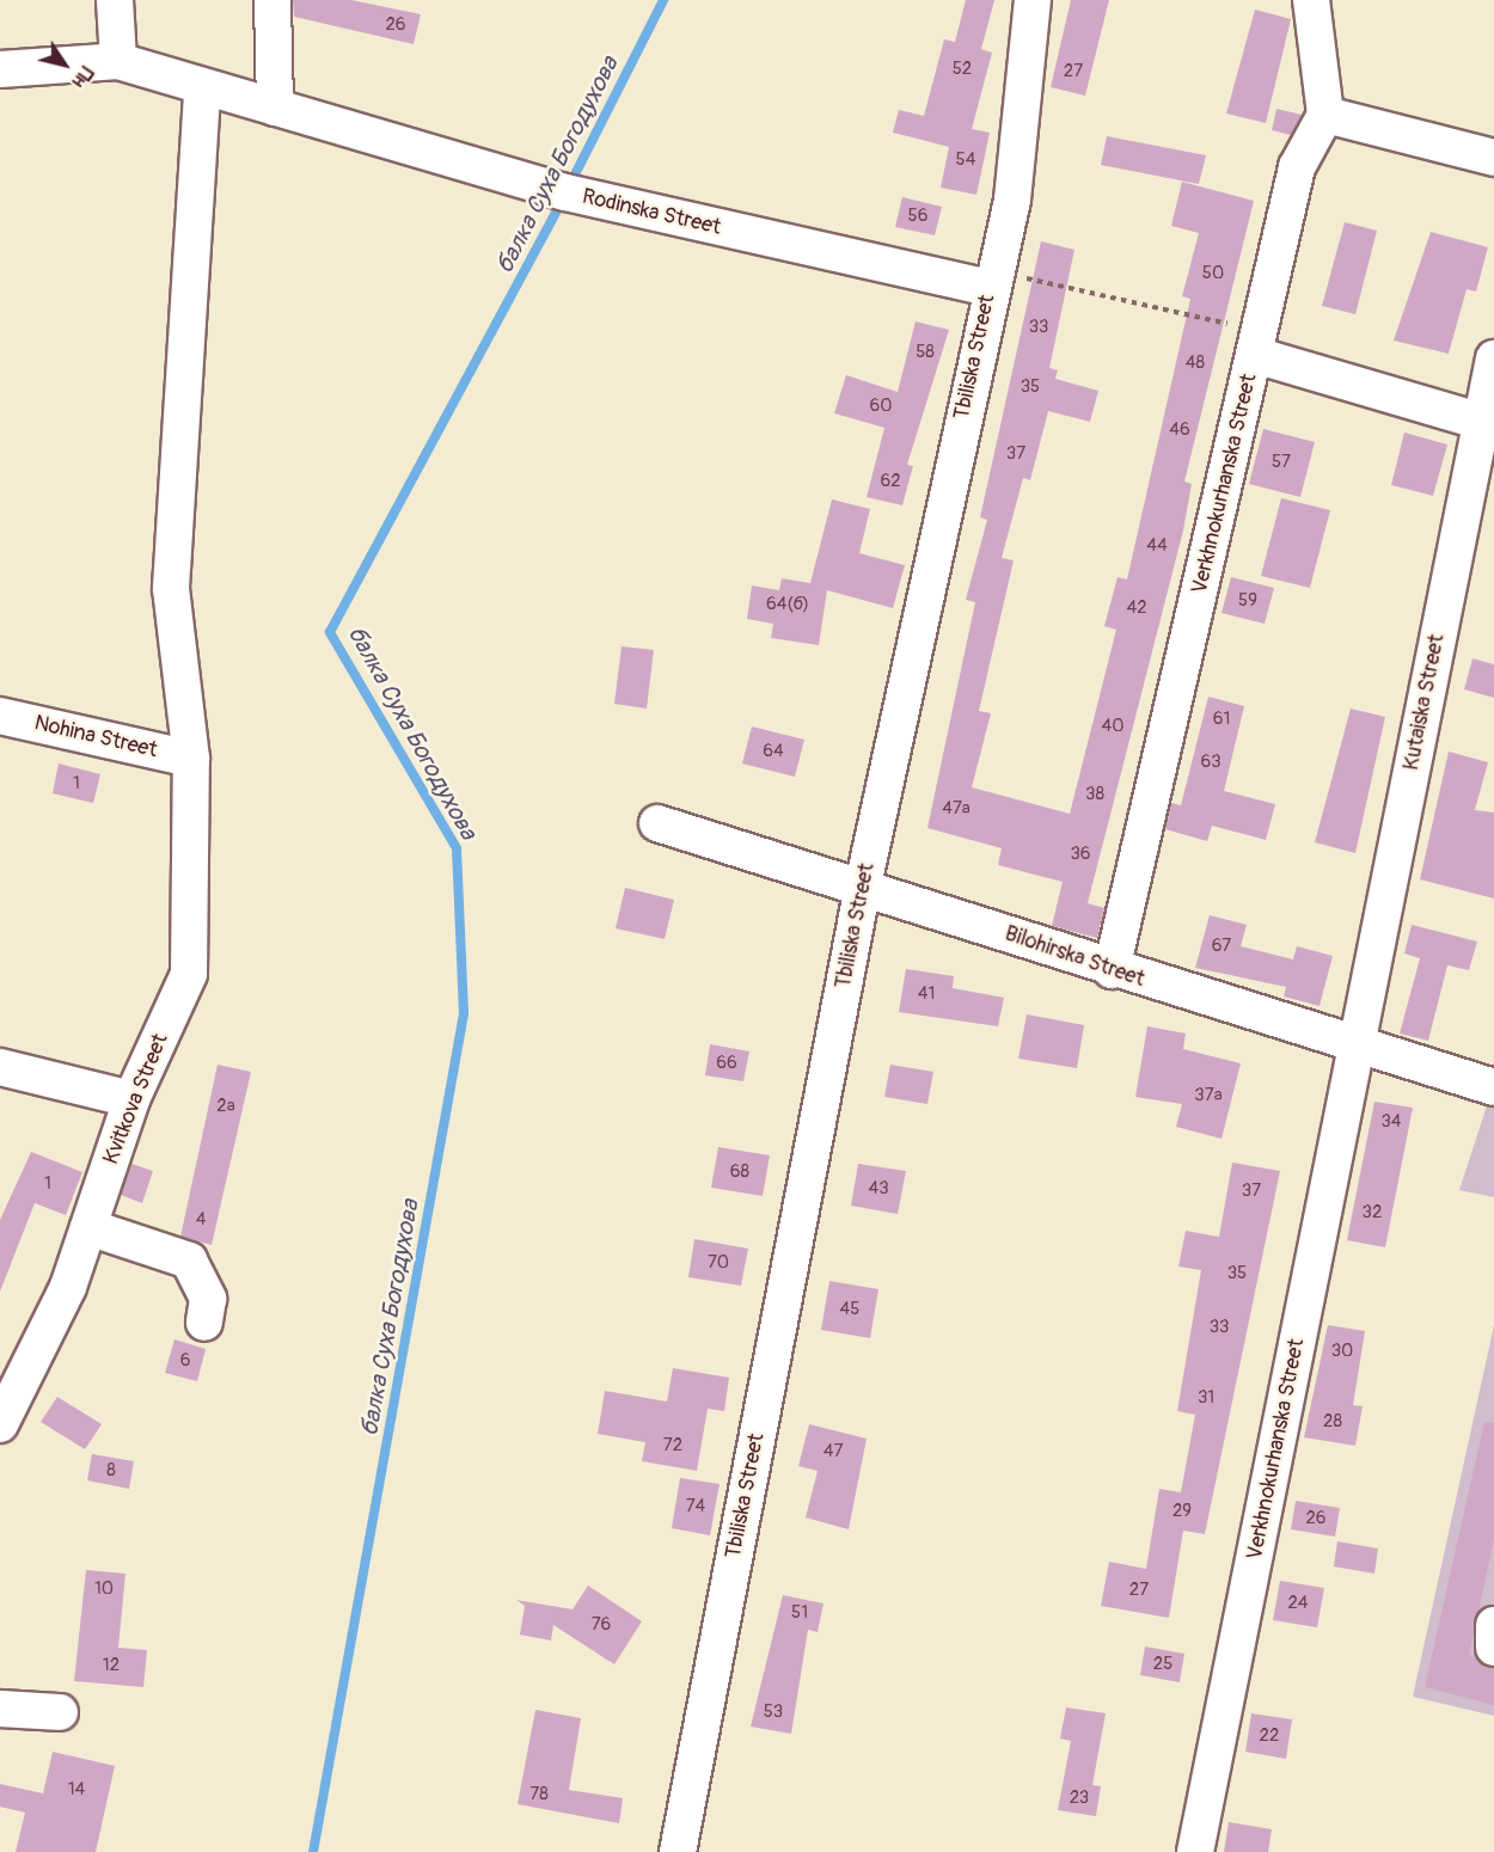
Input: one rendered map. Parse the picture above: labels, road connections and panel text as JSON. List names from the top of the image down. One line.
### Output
{"streets":{"street":["Rodinska Street","Tbiliska Street","Verkhnokurhanska Street","Kutaiska Street","Nohina Street","Bilohirska Street","Kvitkova Street"]},"crossings":[["Rodinska Street","Tbiliska Street"],["Rodinska Street","Kvitkova Street"],["Tbiliska Street","Bilohirska Street"],["Verkhnokurhanska Street","Kutaiska Street"],["Verkhnokurhanska Street","Bilohirska Street"],["Kutaiska Street","Bilohirska Street"],["Nohina Street","Kvitkova Street"]],"water":["балка Суха Богодухова"],"house_numbers":["26","52","27","54","56","50","33","58","48","35","60","46","37","57","62","44","59","64(б)","42","61","40","64","63","1","38","47а","36","67","41","66","37а","2а","34","68","1","43","37","32","4","70","35","45","33","30","6","31","28","72","47","8","74","29","26","10","27","24","51","76","25","12","53","22","14","78","23"],"north":"bottom right"}
